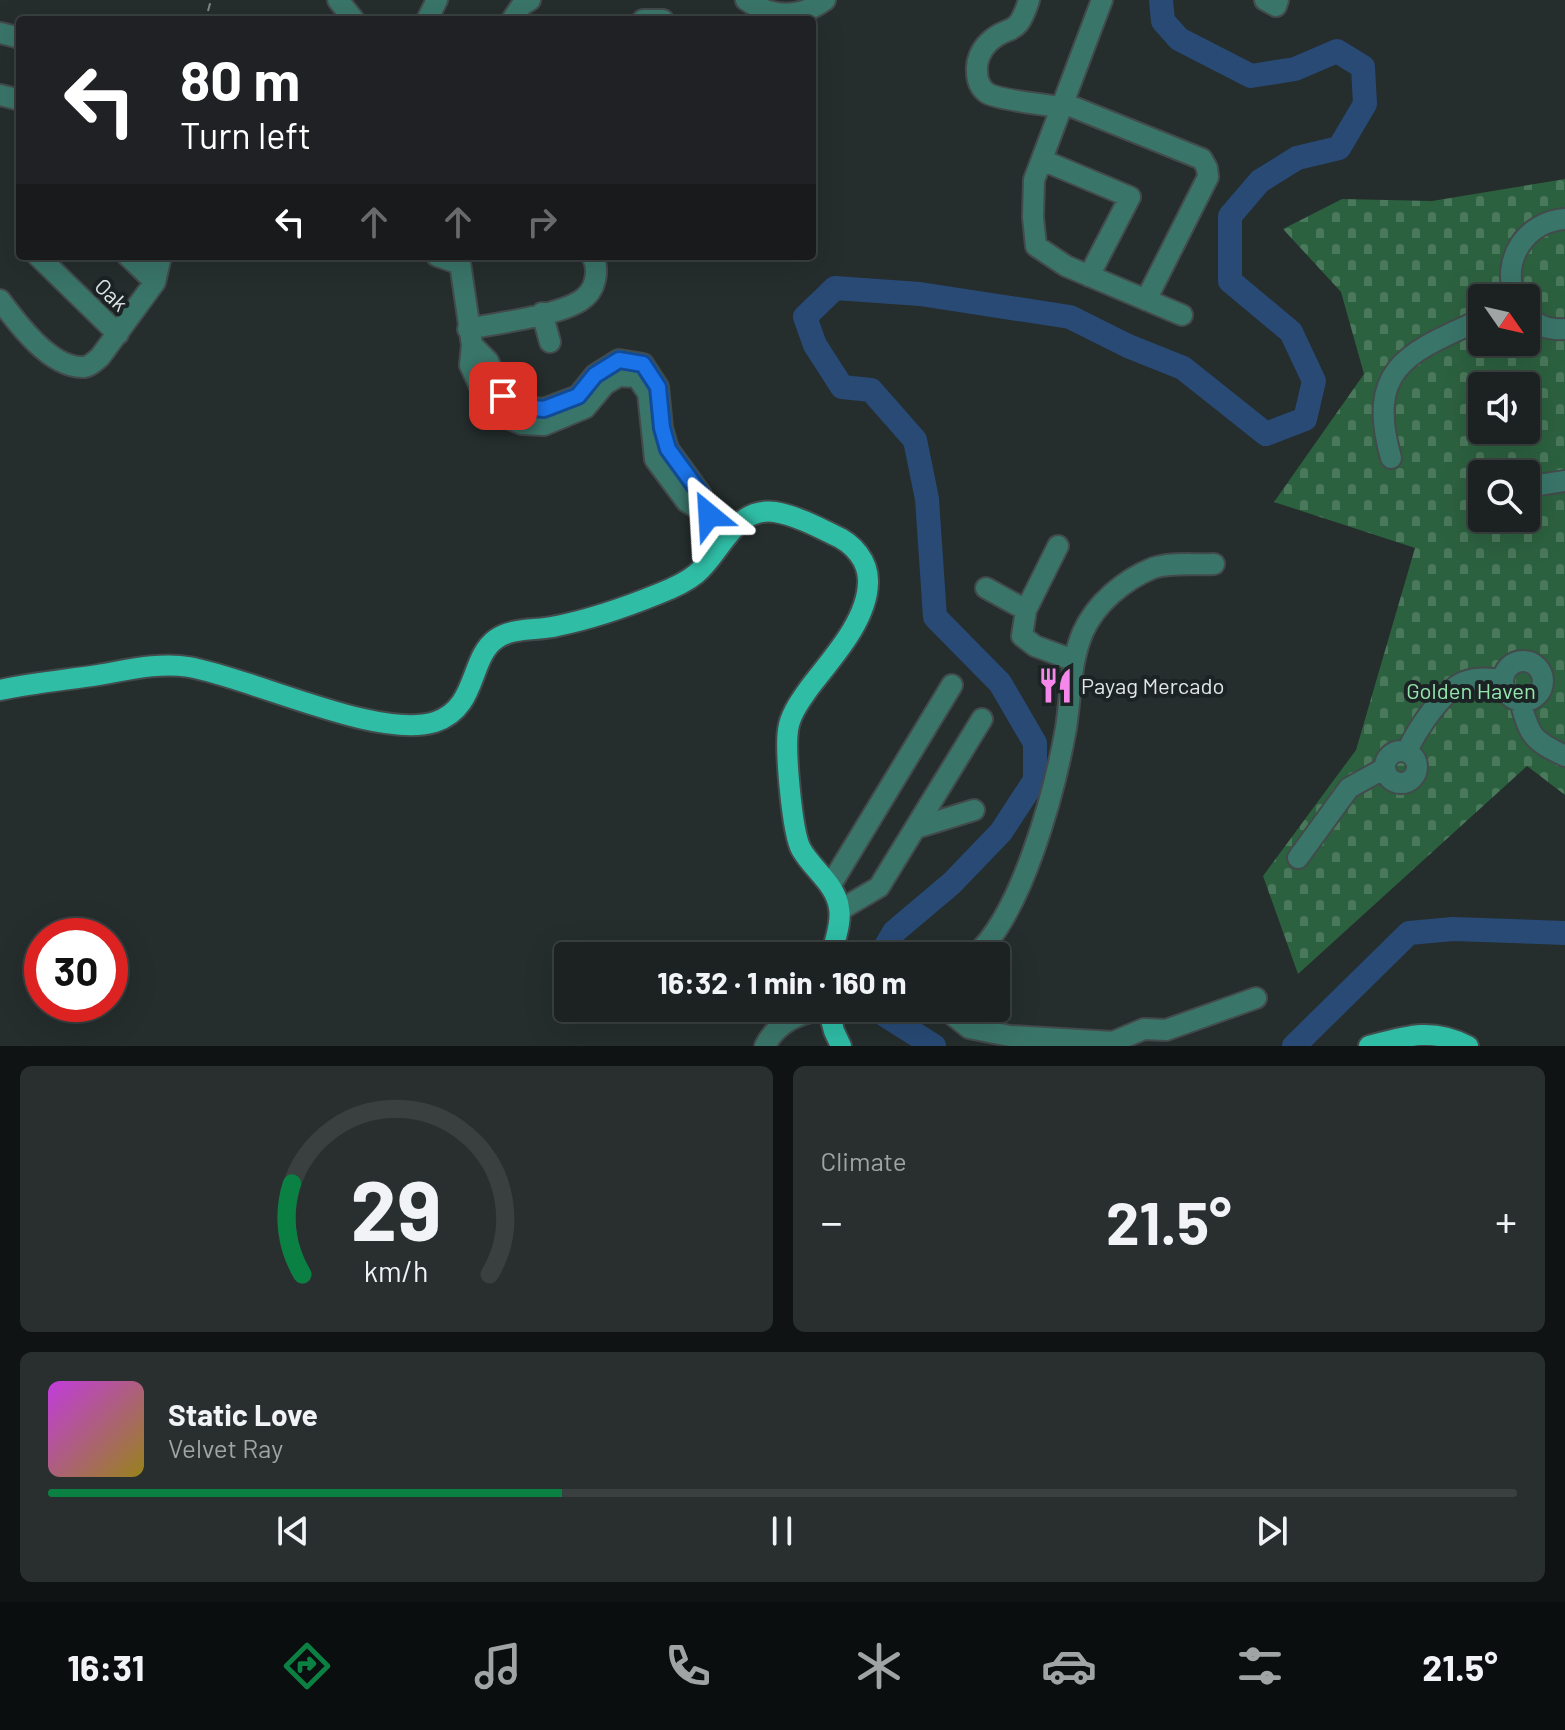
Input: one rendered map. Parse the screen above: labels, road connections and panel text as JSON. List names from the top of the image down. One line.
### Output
{"streets":{"street":["Oak"]},"parks":["Golden Haven"],"places":{"restaurant":["Payag Mercado"]},"north":"bottom right","page":{"turn":["80 m","Turn left"],"limit":"30","trip":"16:32 · 1 min · 160 m","tile":"Climate","heat":["−","21.5°","+"],"song":["Static Love","Velvet Ray"],"tabs":["16:31","21.5°"],"gauge":["29","km/h"]}}
